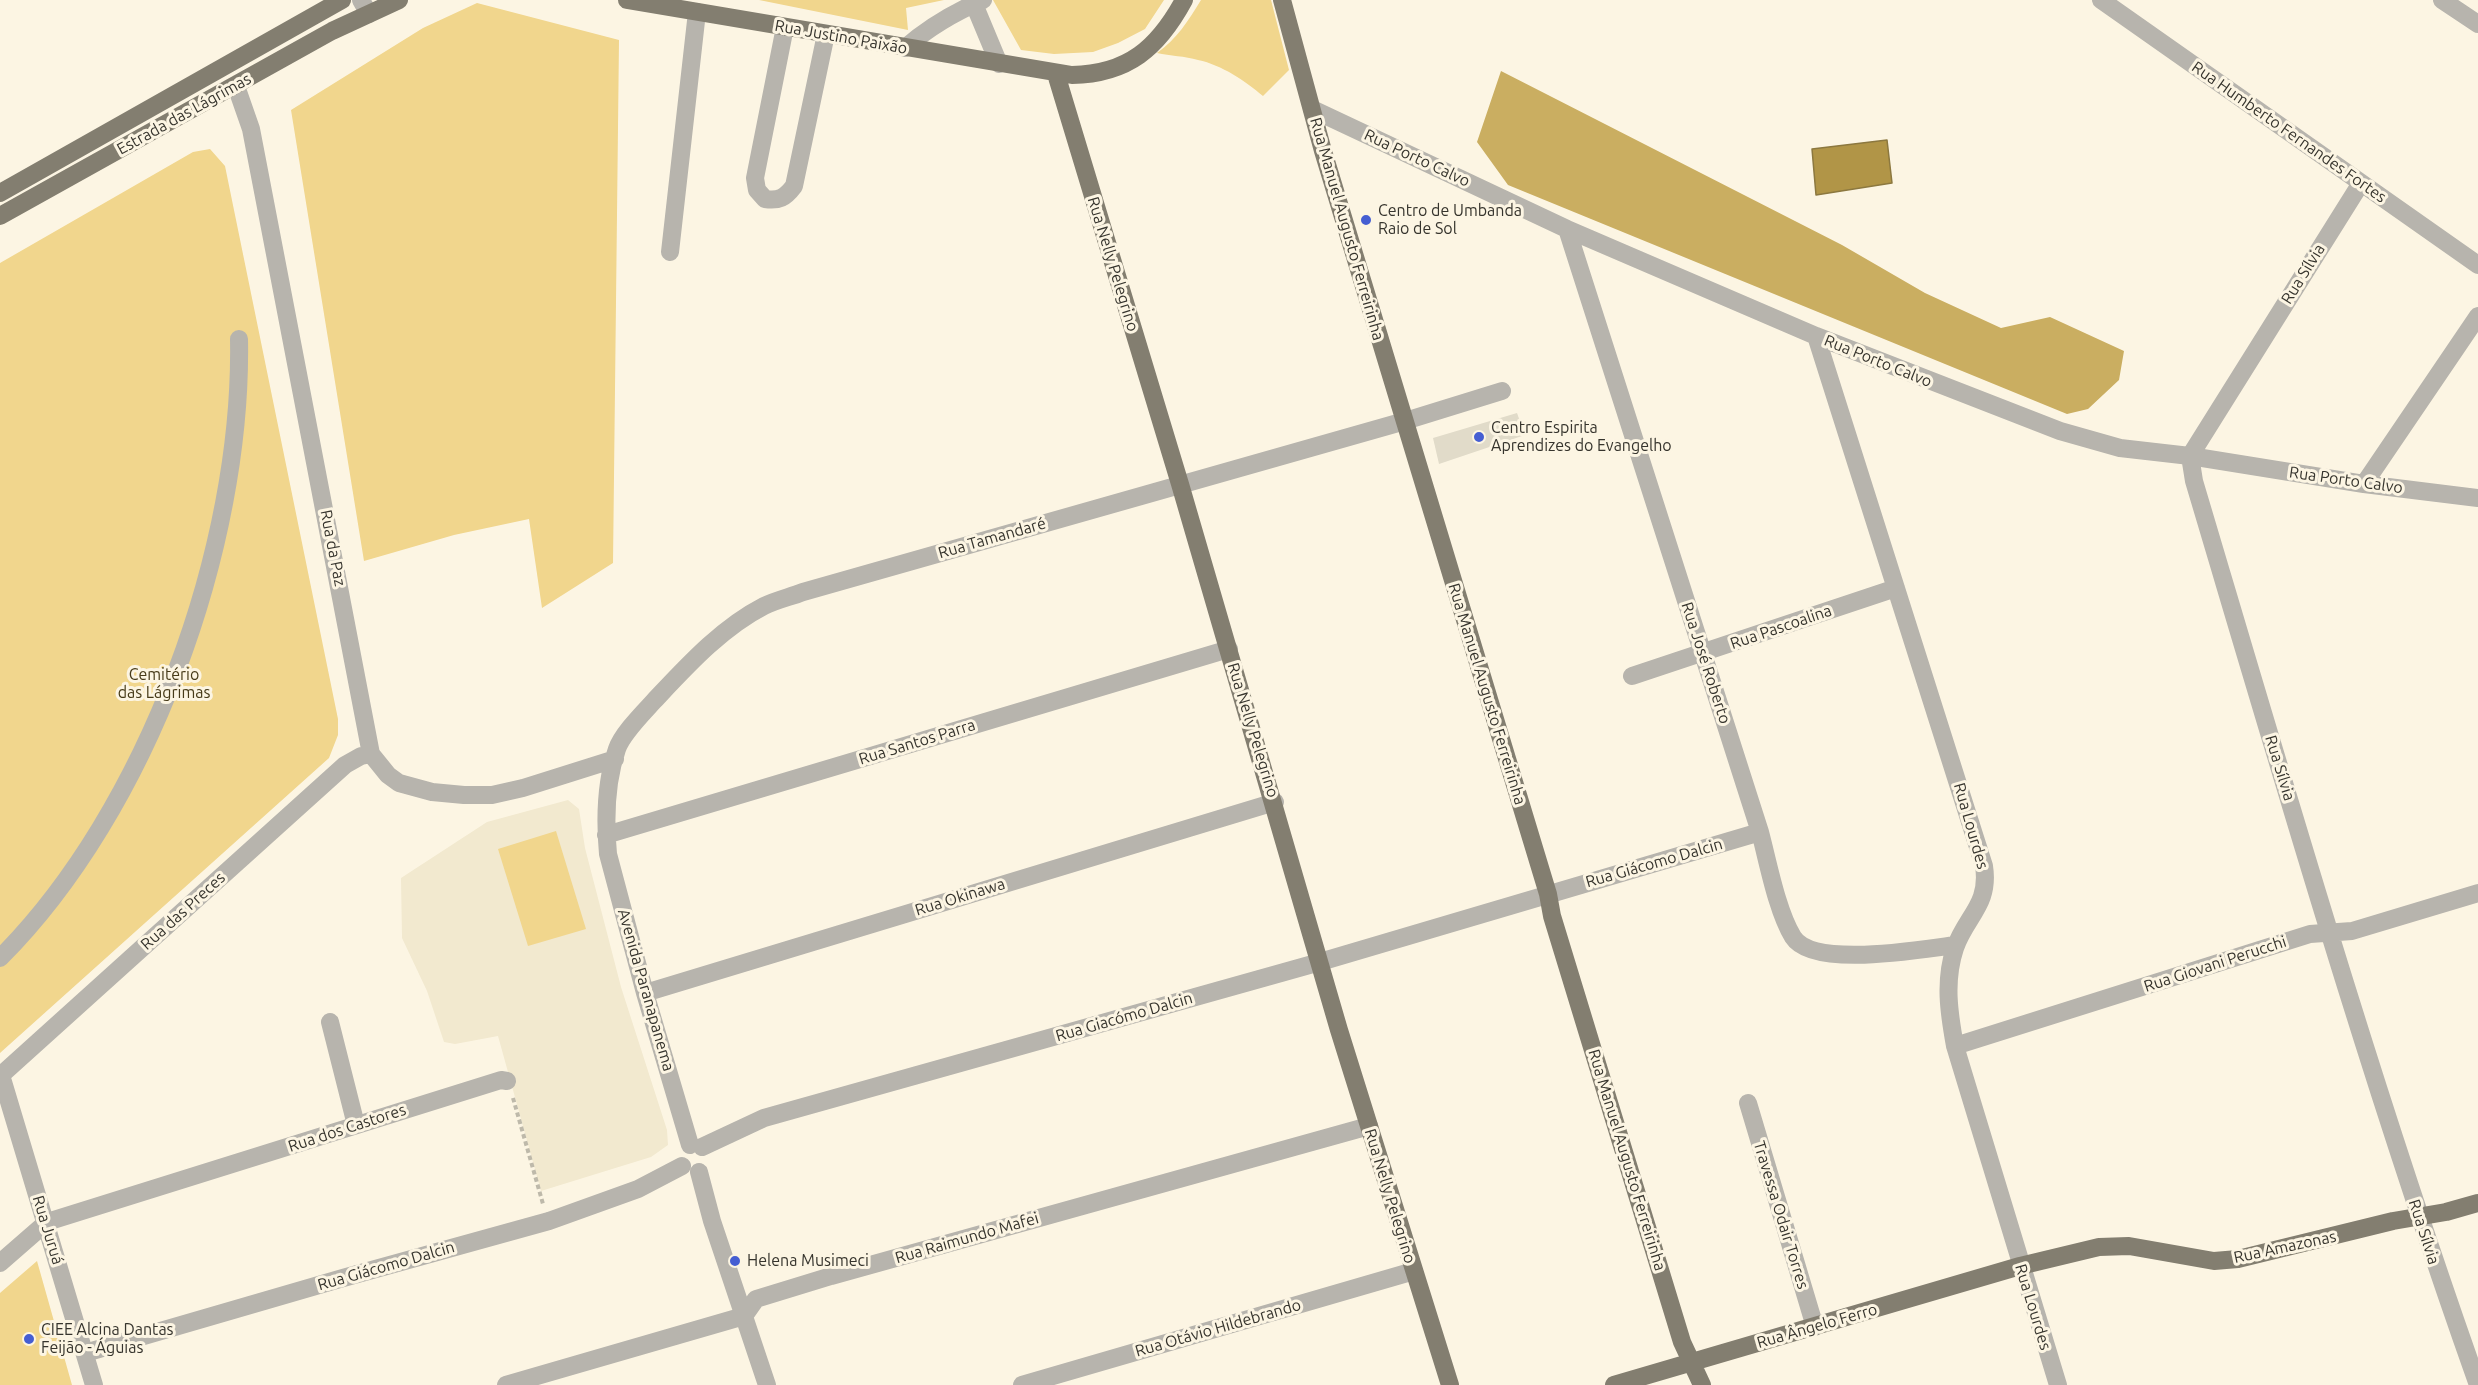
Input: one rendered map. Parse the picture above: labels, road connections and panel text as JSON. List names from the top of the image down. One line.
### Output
{"streets":{"main road":["Rua Justino Paixão","Estrada das Lágrimas","Rua Manuel Augusto Ferreirinha","Rua Nelly Pelegrino","Rua Amazonas","Rua Ângelo Ferro"],"street":["Rua Humberto Fernandes Fortes","Rua Porto Calvo","Rua Sílvia","Rua Tamandaré","Rua da Paz","Rua Pascoalina","Rua José Roberto","Rua Santos Parra","Rua Lourdes","Rua Giácomo Dalcin","Rua Okinawa","Rua das Preces","Rua Giovani Perucchi","Avenida Paranapanema","Rua Giacómo Dalcin","Rua dos Castores","Travessa Odair Torres","Rua Juruá","Rua Raimundo Mafei","Rua Otávio Hildebrando"]},"crossings":[["Rua Justino Paixão","Rua Nelly Pelegrino"],["Estrada das Lágrimas","Rua da Paz"],["Rua Humberto Fernandes Fortes","Rua Sílvia"],["Rua Porto Calvo","Rua Manuel Augusto Ferreirinha"],["Rua Porto Calvo","Rua Sílvia"],["Rua Porto Calvo","Rua José Roberto"],["Rua Porto Calvo","Rua Lourdes"],["Rua Manuel Augusto Ferreirinha","Rua Tamandaré"],["Rua Manuel Augusto Ferreirinha","Rua Giácomo Dalcin"],["Rua Manuel Augusto Ferreirinha","Rua Giacómo Dalcin"],["Rua Manuel Augusto Ferreirinha","Rua Ângelo Ferro"],["Rua Nelly Pelegrino","Rua Tamandaré"],["Rua Nelly Pelegrino","Rua Santos Parra"],["Rua Nelly Pelegrino","Rua Okinawa"],["Rua Nelly Pelegrino","Rua Giacómo Dalcin"],["Rua Nelly Pelegrino","Rua Raimundo Mafei"],["Rua Nelly Pelegrino","Rua Otávio Hildebrando"],["Rua Sílvia","Rua Giovani Perucchi"],["Rua Sílvia","Rua Amazonas"],["Rua Tamandaré","Rua da Paz"],["Rua Tamandaré","Rua Santos Parra"],["Rua Tamandaré","Avenida Paranapanema"],["Rua da Paz","Rua das Preces"],["Rua Pascoalina","Rua José Roberto"],["Rua Pascoalina","Rua Lourdes"],["Rua José Roberto","Rua Lourdes"],["Rua José Roberto","Rua Giácomo Dalcin"],["Rua Santos Parra","Avenida Paranapanema"],["Rua Lourdes","Rua Giovani Perucchi"],["Rua Lourdes","Rua Amazonas"],["Rua Lourdes","Rua Ângelo Ferro"],["Rua Giácomo Dalcin","Rua Giacómo Dalcin"],["Rua Giácomo Dalcin","Rua Juruá"],["Rua Okinawa","Avenida Paranapanema"],["Rua das Preces","Rua Juruá"],["Avenida Paranapanema","Rua Giacómo Dalcin"],["Rua dos Castores","Rua Juruá"],["Travessa Odair Torres","Rua Ângelo Ferro"],["Rua Amazonas","Rua Ângelo Ferro"]],"parks":["Cemitério das Lágrimas"],"places":["Centro de Umbanda Raio de Sol","Centro Espirita Aprendizes do Evangelho","Helena Musimeci","CIEE Alcina Dantas Feijão - Águias"]}
